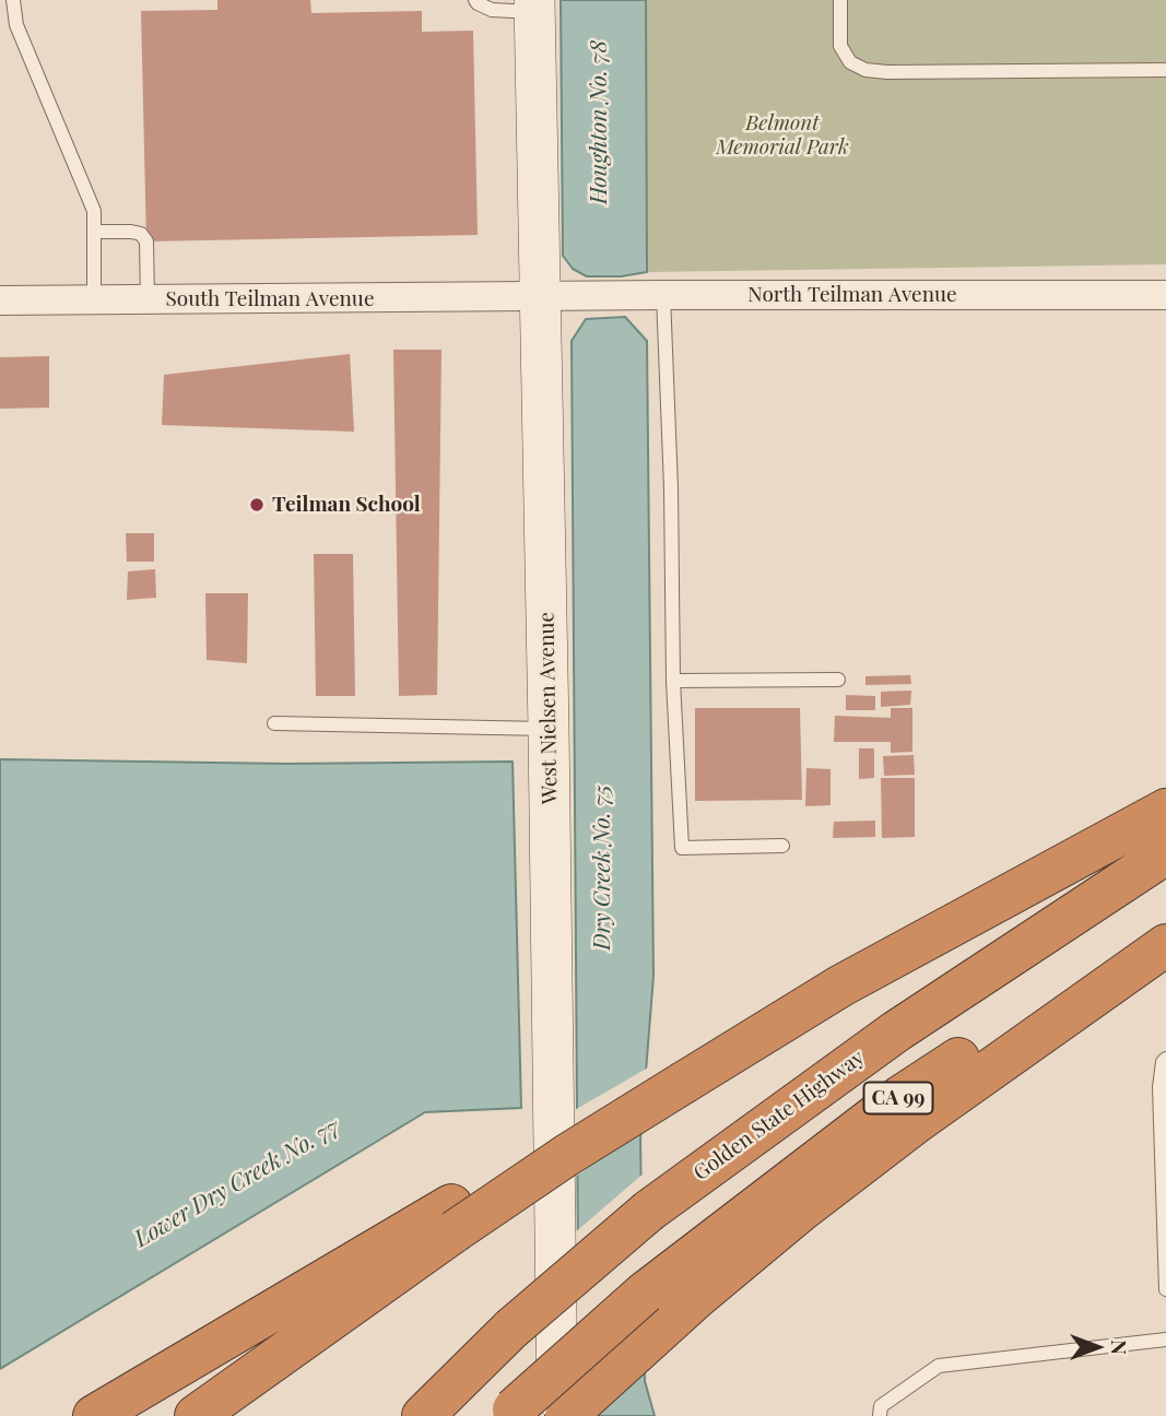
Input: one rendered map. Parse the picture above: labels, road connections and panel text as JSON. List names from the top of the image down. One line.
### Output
{"streets":{"highway":["CA 99","Golden State Highway"],"street":["North Teilman Avenue","South Teilman Avenue","West Nielsen Avenue"]},"crossings":[["North Teilman Avenue","South Teilman Avenue"],["North Teilman Avenue","West Nielsen Avenue"],["South Teilman Avenue","West Nielsen Avenue"]],"water":["Houghton No. 78","Dry Creek No. 75","Lower Dry Creek No. 77"],"parks":["Belmont Memorial Park"],"places":["Teilman School"],"north":"right"}
